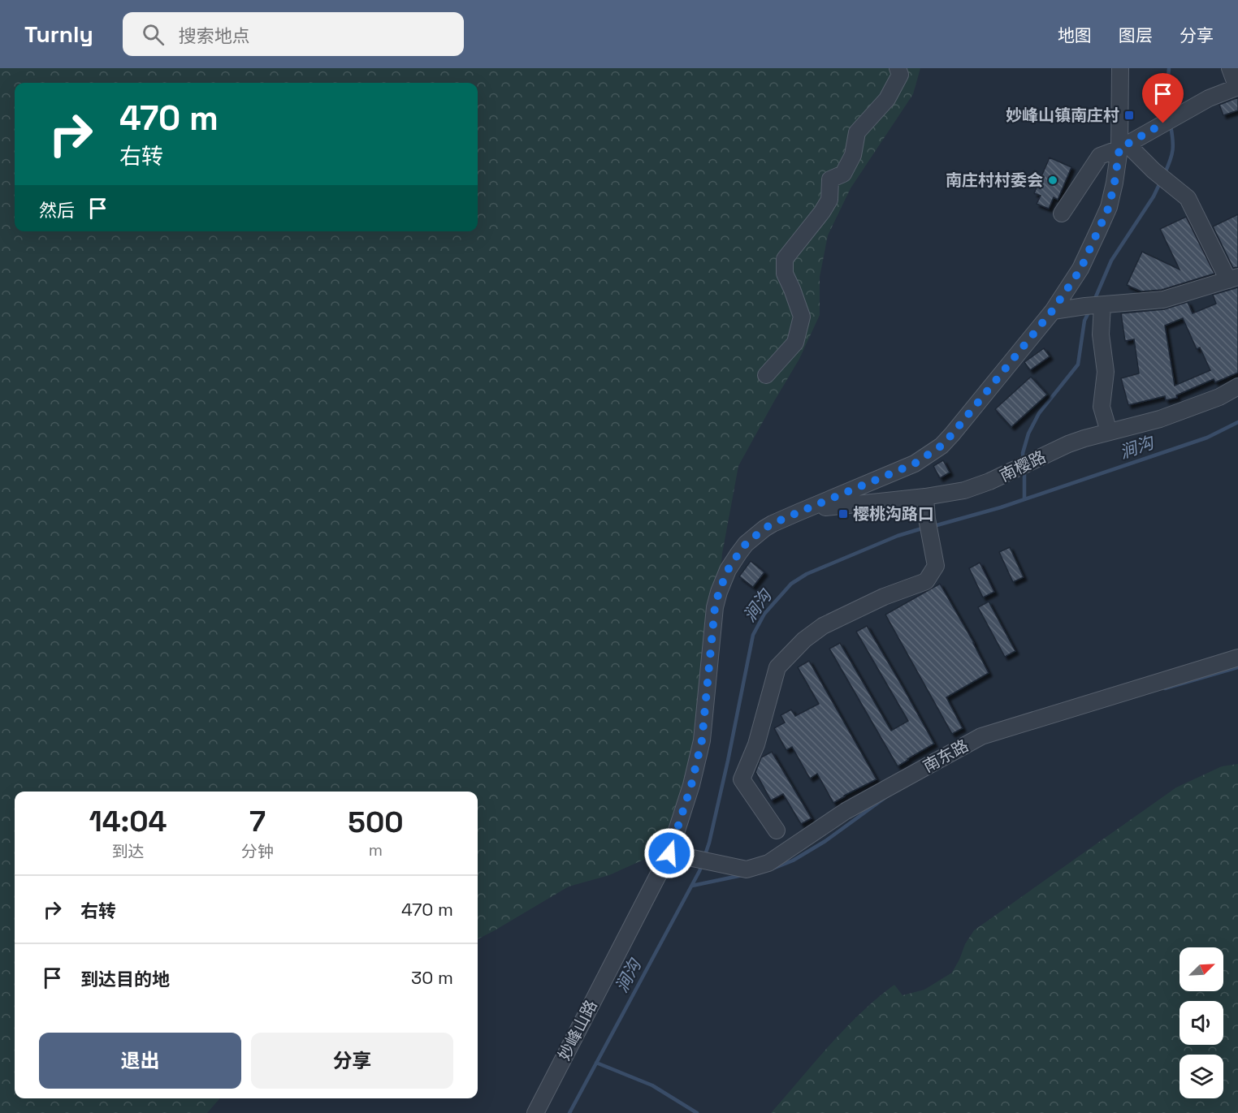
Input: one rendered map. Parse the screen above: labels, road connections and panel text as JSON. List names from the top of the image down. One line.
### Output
{"streets":{"street":["南樱路","南东路","妙峰山路"]},"crossings":[["南樱路","妙峰山路"],["南东路","妙峰山路"]],"water":["涧沟"],"places":{"transit":["妙峰山镇南庄村","樱桃沟路口"],"other":["南庄村村委会"]},"north":"top right","page":{"header":"Turnly","search":"搜索地点","nav":["地图","图层","分享"],"turn":["470 m","右转"],"then":"然后","eta":["14:04","到达","7","分钟","500","m"],"list":[{"name":"右转","value":"470 m"},{"name":"到达目的地","value":"30 m"}],"buttons":["退出","分享"]}}
